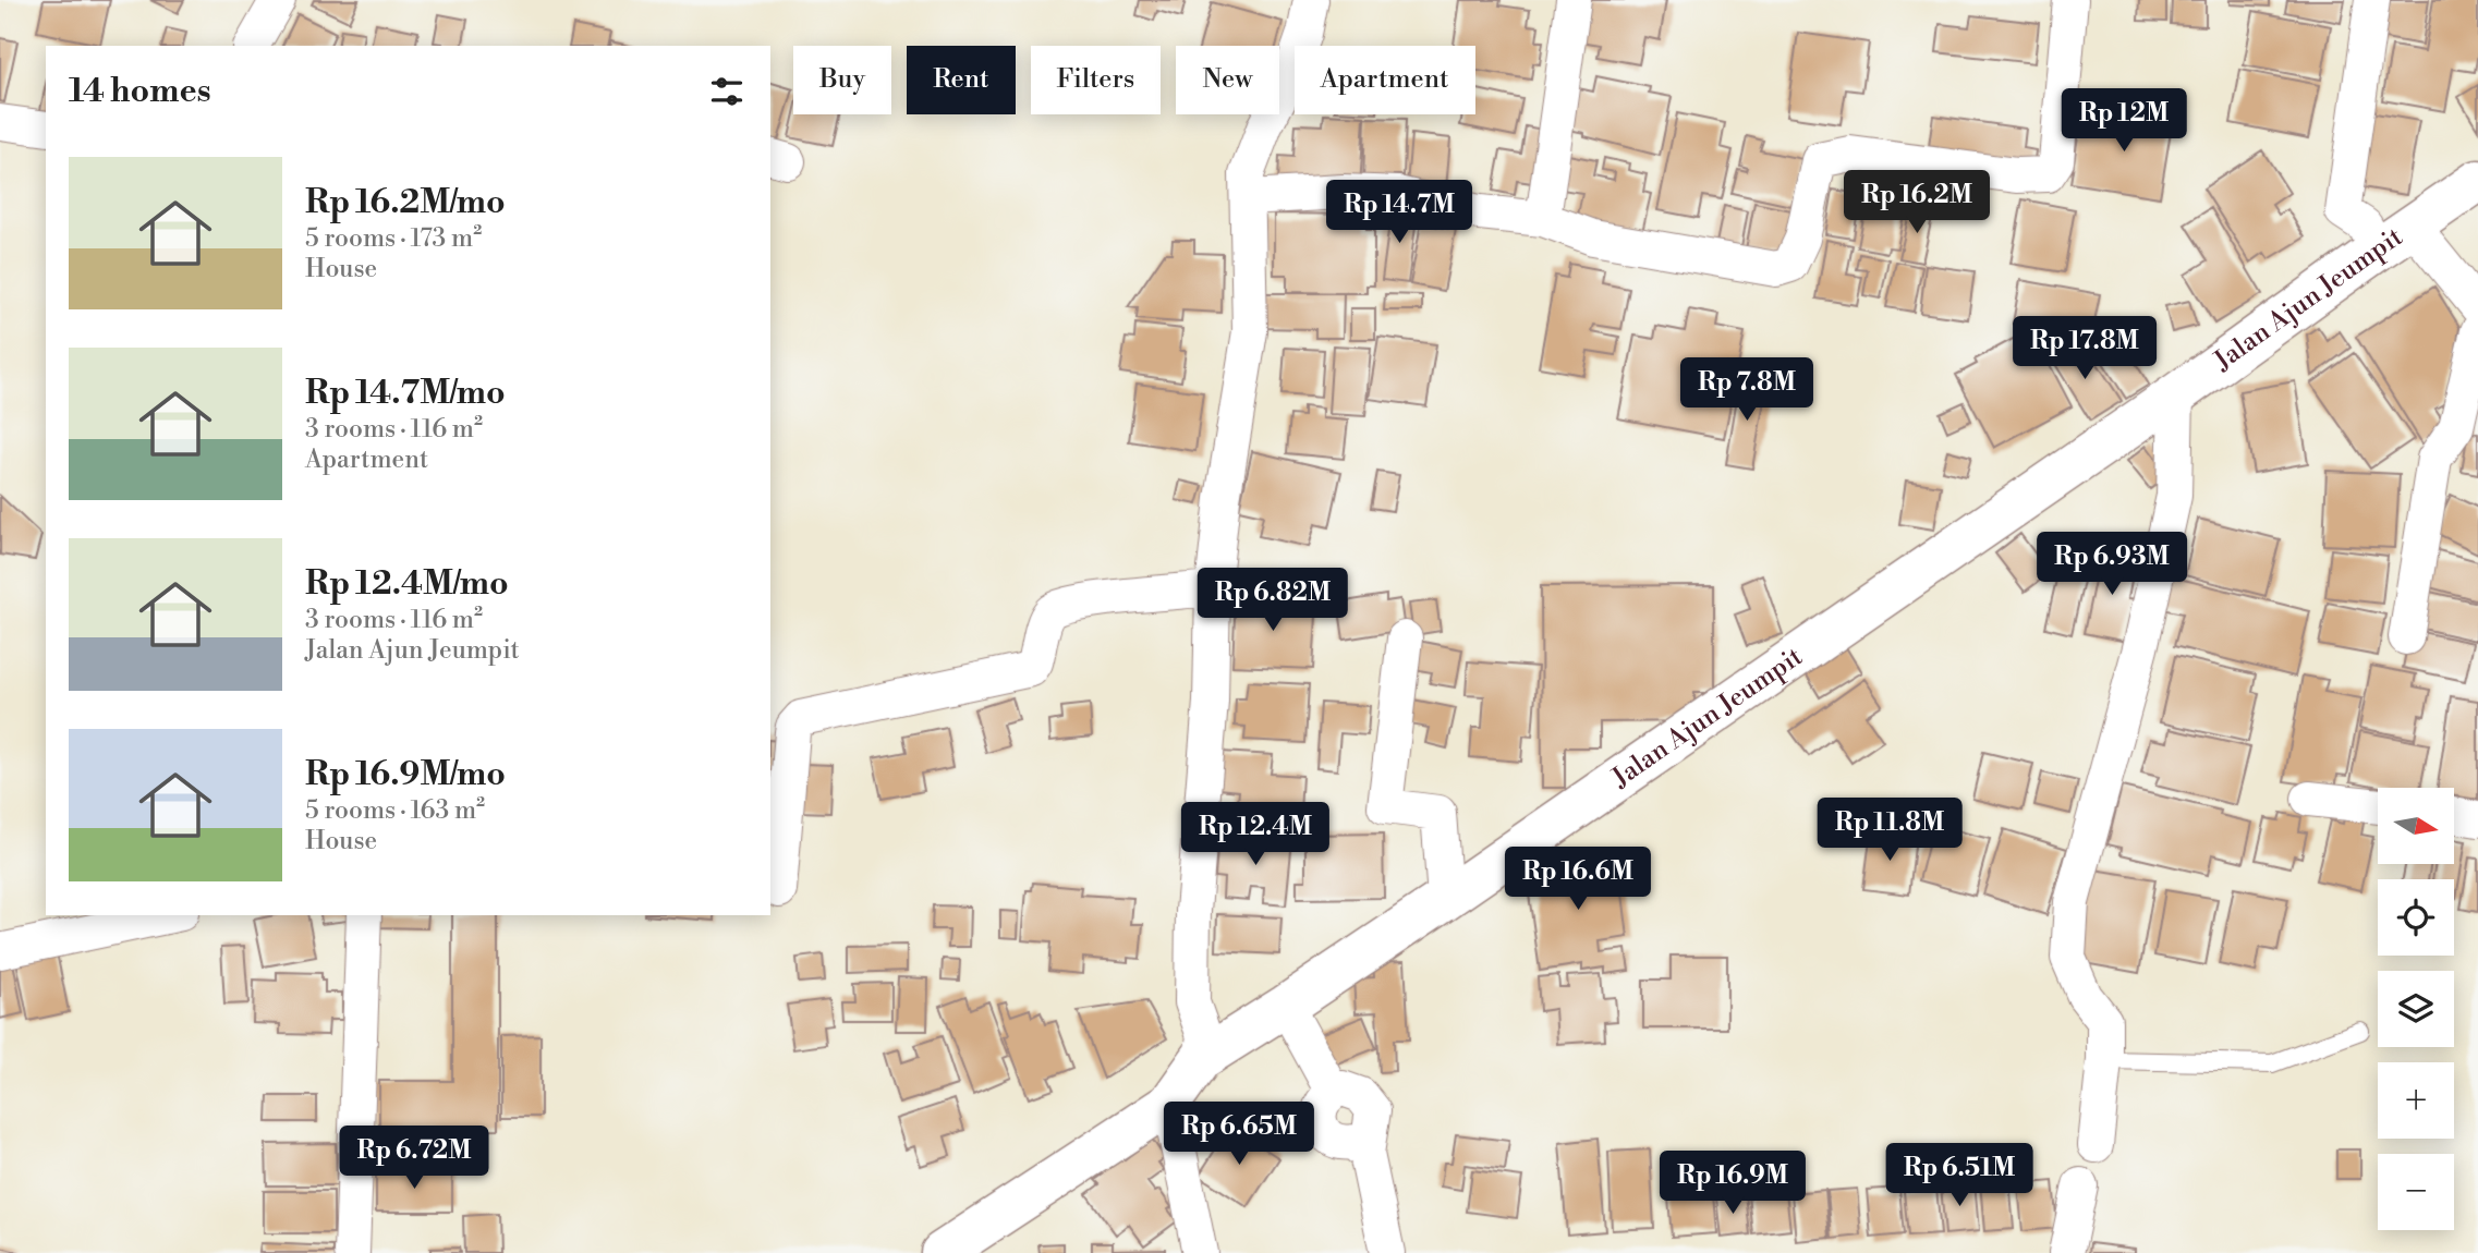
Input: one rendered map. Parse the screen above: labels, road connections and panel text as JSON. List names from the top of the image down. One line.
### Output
{"streets":{"street":["Jalan Ajun Jeumpit"]},"north":"right","page":{"chip":["Buy","Rent","Filters","New","Apartment"],"heading":"14 homes","price":["Rp 12M","Rp 16.2M","Rp 14.7M","Rp 17.8M","Rp 7.8M","Rp 6.93M","Rp 6.82M","Rp 11.8M","Rp 12.4M","Rp 16.6M","Rp 6.65M","Rp 6.72M","Rp 6.51M","Rp 16.9M"],"list":[{"name":"Rp 16.2M/mo","note":"5 rooms · 173 m² · House"},{"name":"Rp 14.7M/mo","note":"3 rooms · 116 m² · Apartment"},{"name":"Rp 12.4M/mo","note":"3 rooms · 116 m² · Jalan Ajun Jeumpit"},{"name":"Rp 16.9M/mo","note":"5 rooms · 163 m² · House"}],"map_buttons":["+","−"]}}
